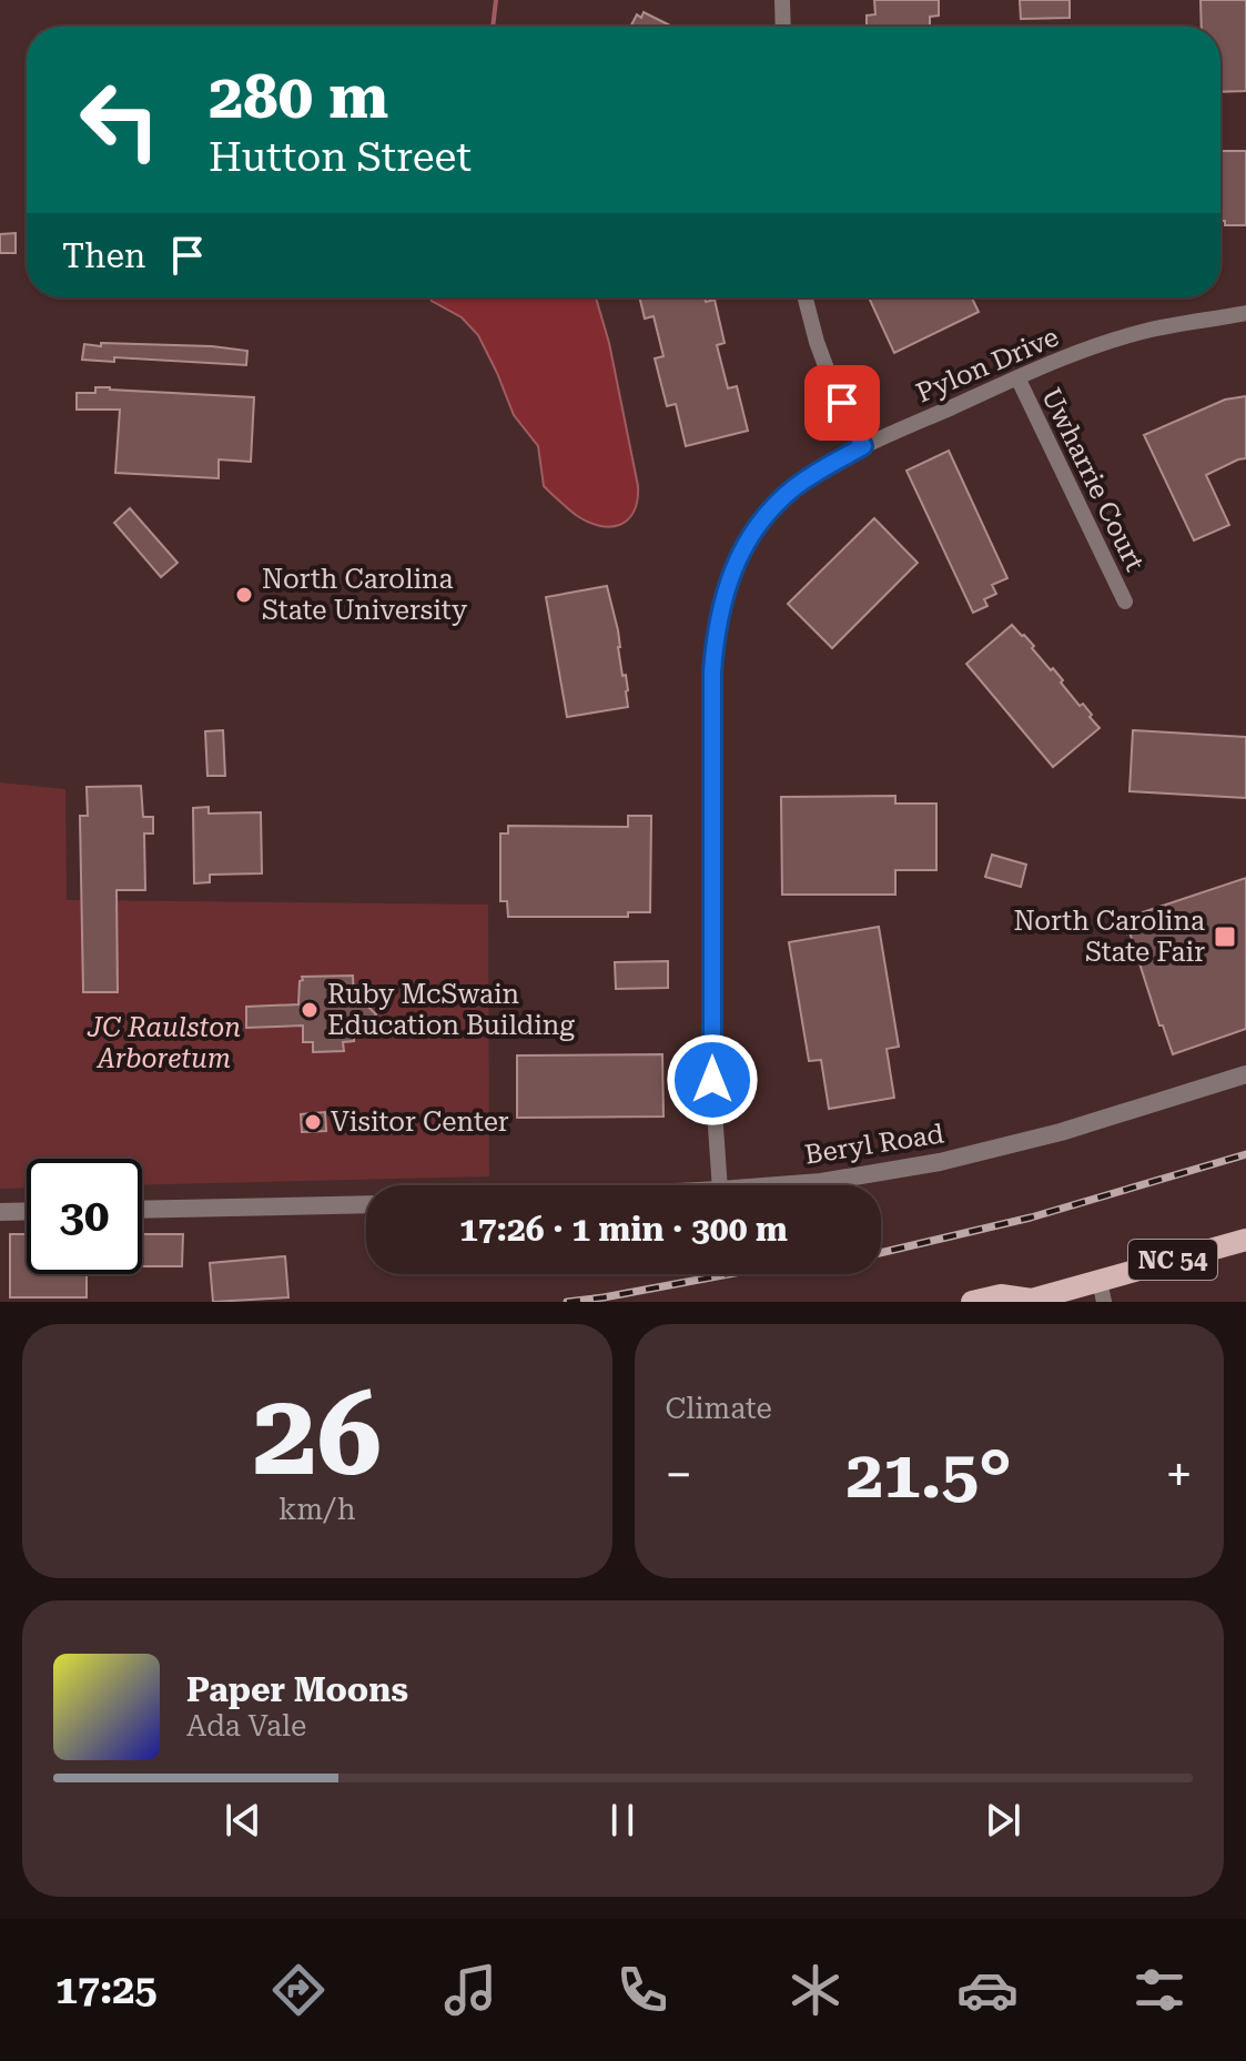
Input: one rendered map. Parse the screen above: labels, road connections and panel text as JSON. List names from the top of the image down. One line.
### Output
{"streets":{"main road":["NC 54"],"street":["Pylon Drive","Uwharrie Court","Beryl Road"]},"crossings":[["Pylon Drive","Uwharrie Court"]],"parks":["JC Raulston Arboretum"],"places":{"other":["North Carolina State University","Ruby McSwain Education Building","Visitor Center"],"transit":["North Carolina State Fair"]},"page":{"turn":["280 m","Hutton Street"],"then":"Then","limit":"30","trip":"17:26 · 1 min · 300 m","tile":[["26","km/h"],"Climate"],"heat":["−","21.5°","+"],"song":["Paper Moons","Ada Vale"],"tabs":"17:25"}}
